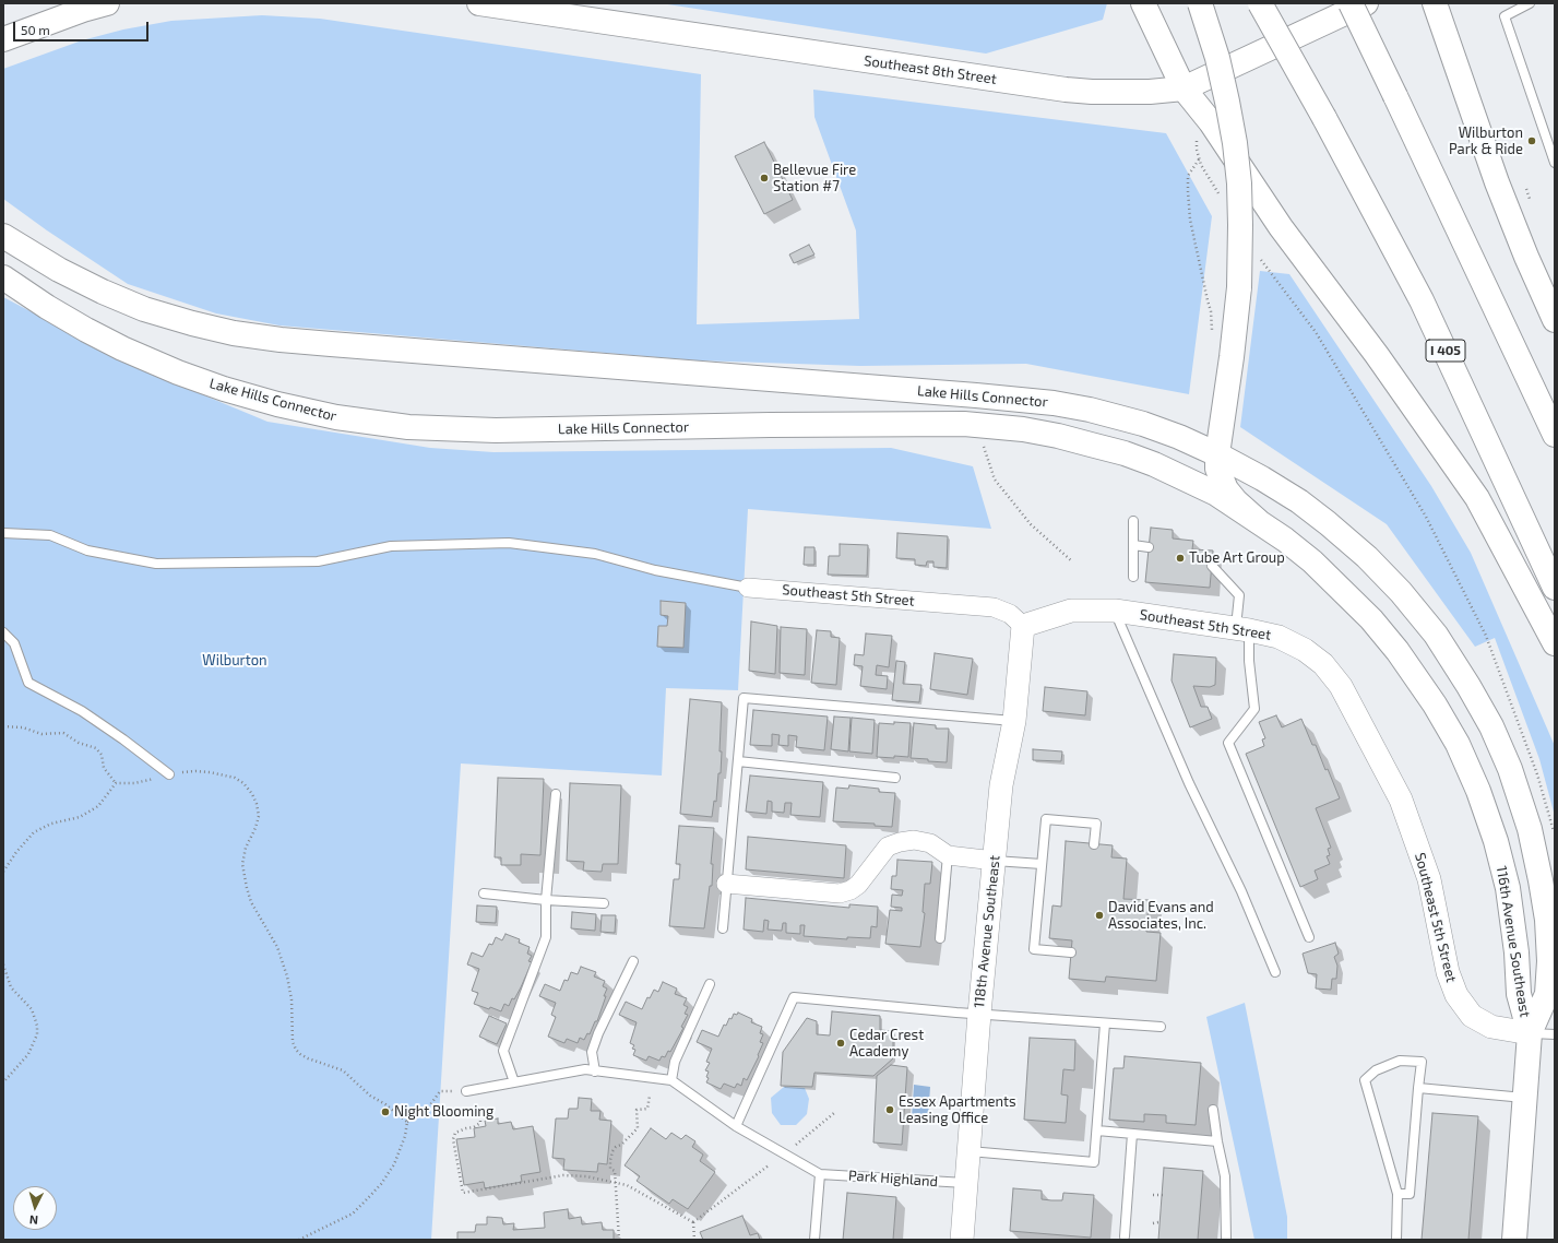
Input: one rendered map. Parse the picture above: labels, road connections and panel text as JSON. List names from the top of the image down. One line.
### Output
{"streets":{"main road":["Southeast 8th Street","I 405","Lake Hills Connector","116th Avenue Southeast"],"street":["Southeast 5th Street","118th Avenue Southeast"],"lane":["Park Highland"]},"crossings":[["Lake Hills Connector","116th Avenue Southeast"],["Southeast 5th Street","118th Avenue Southeast"],["Southeast 5th Street","116th Avenue Southeast"],["118th Avenue Southeast","Park Highland"]],"parks":["Wilburton"],"places":["Wilburton Park & Ride","Bellevue Fire Station #7","Tube Art Group","David Evans and Associates, Inc.","Cedar Crest Academy","Essex Apartments Leasing Office","Night Blooming"],"scale_bar":"50 m","north":"bottom"}
